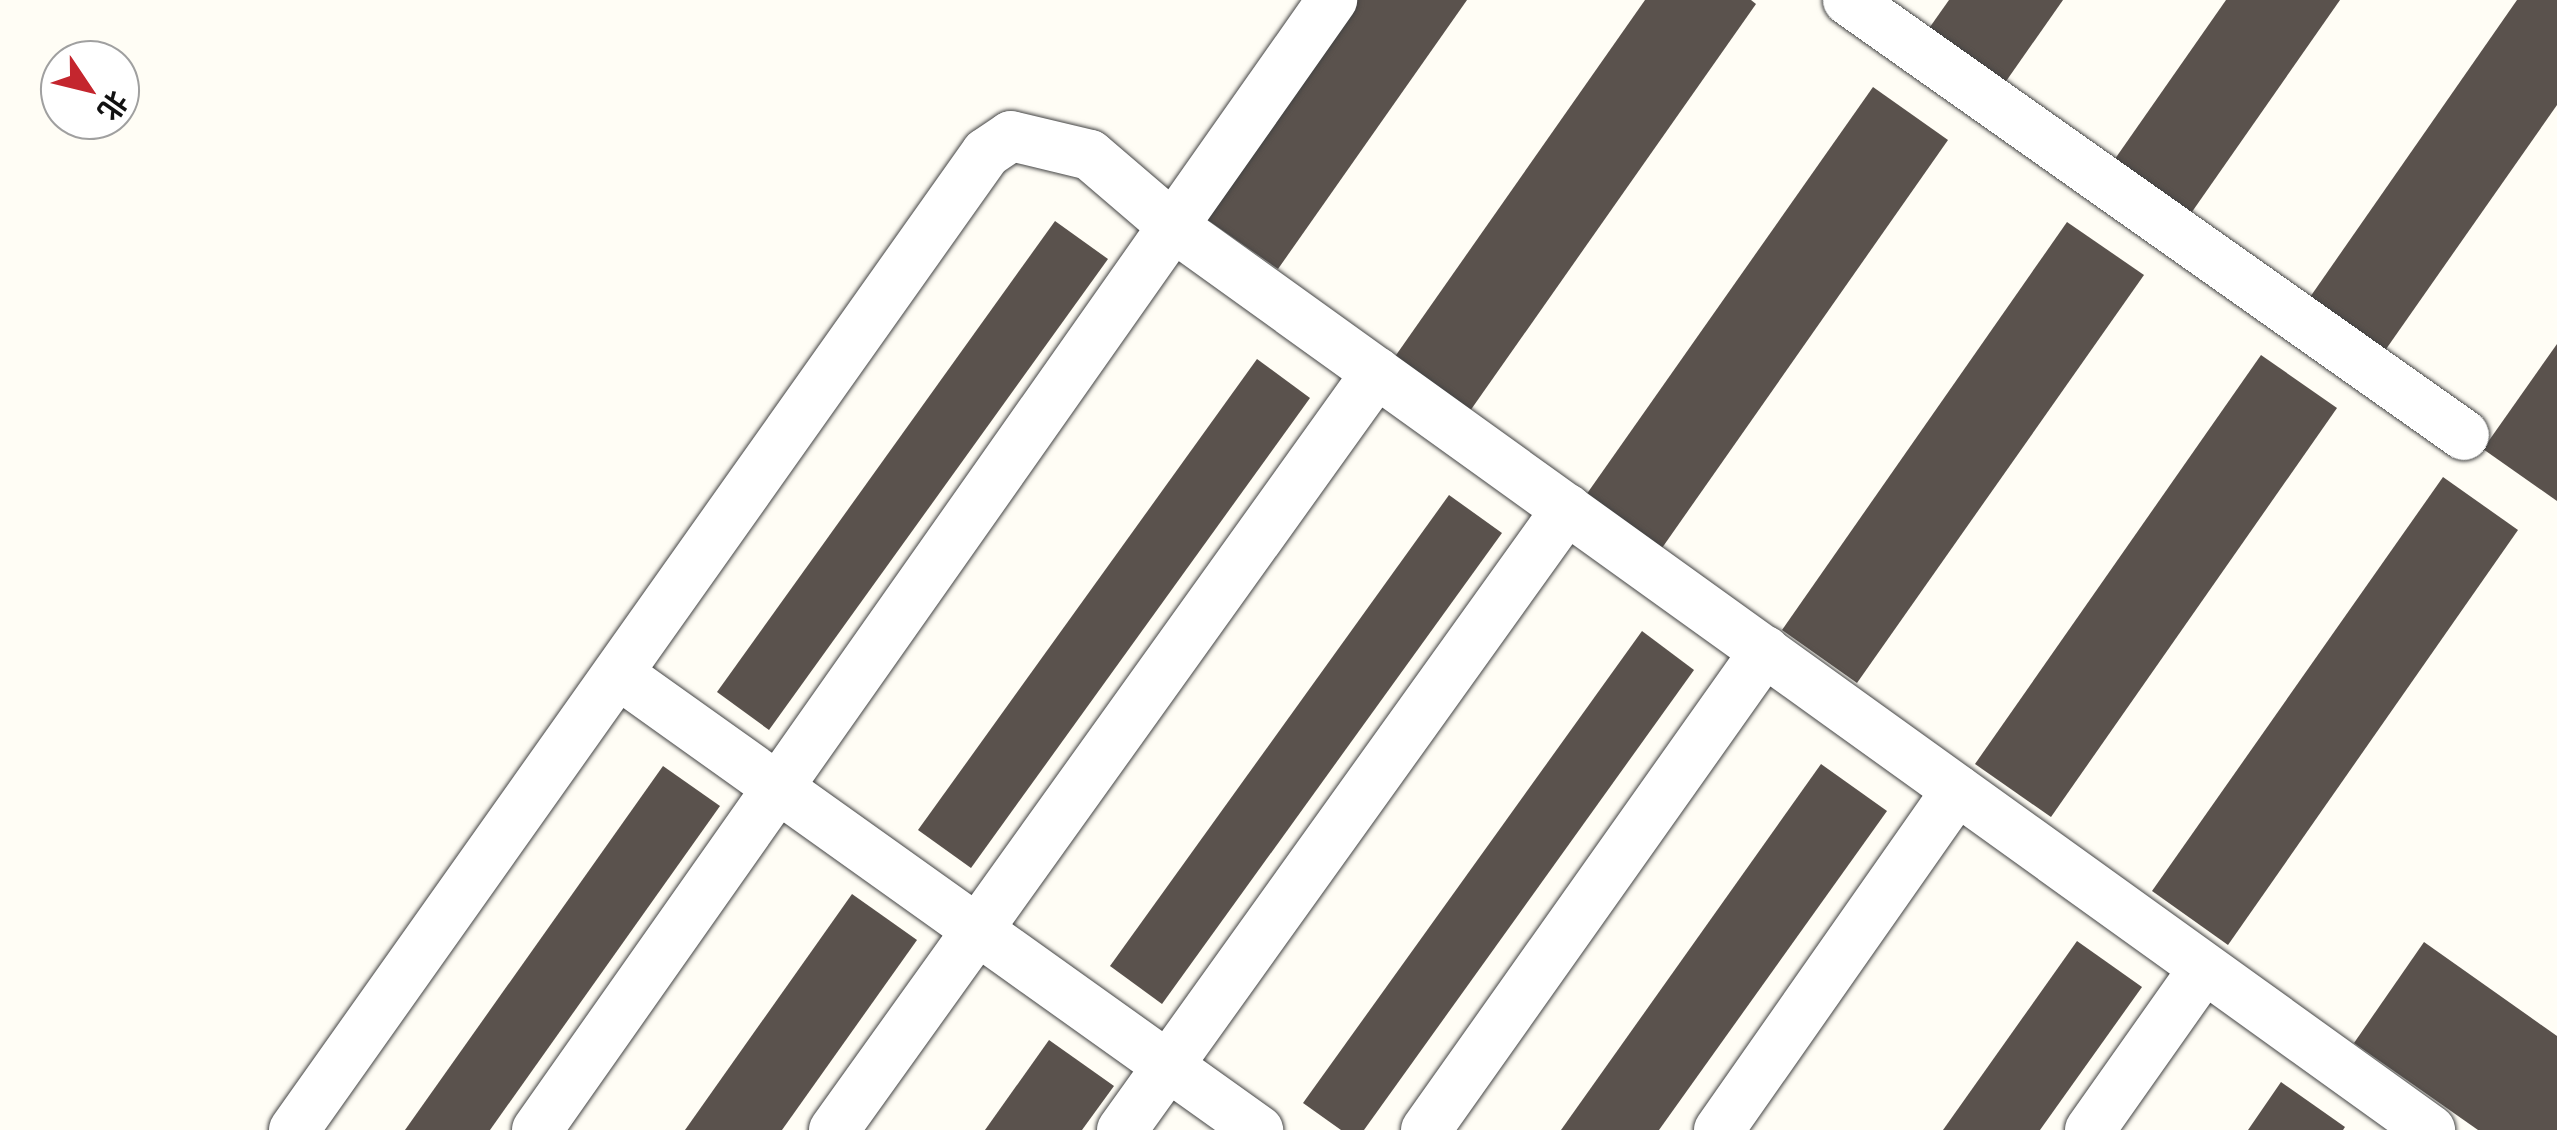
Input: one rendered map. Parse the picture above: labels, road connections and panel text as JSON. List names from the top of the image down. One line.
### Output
{"north":"bottom right"}
